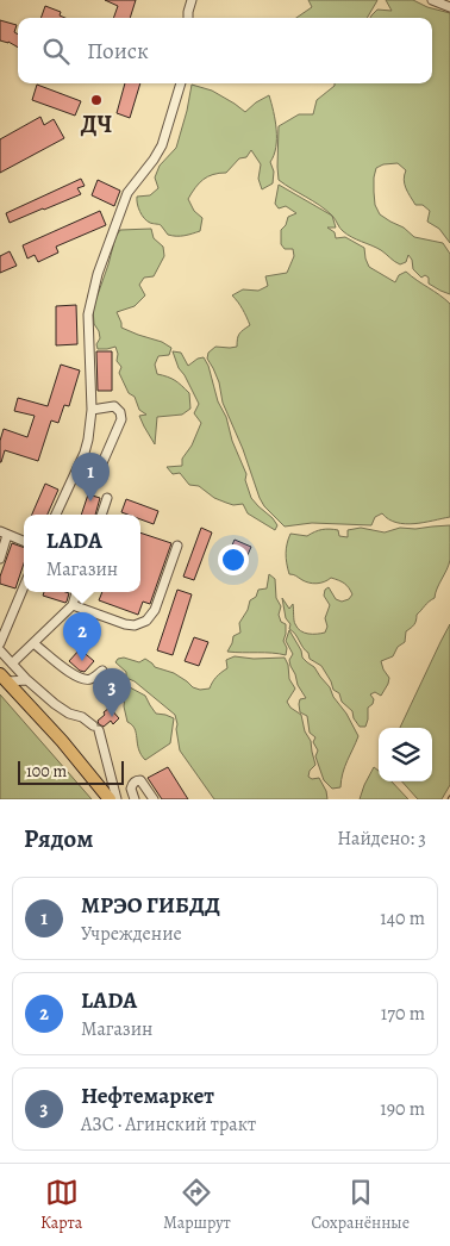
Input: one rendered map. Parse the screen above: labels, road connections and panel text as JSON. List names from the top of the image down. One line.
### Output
{"places":["ДЧ"],"scale_bar":"100 m","page":{"search":"Поиск","pins":["1","2","3"],"popup":["LADA","Магазин"],"scale":"100 m","heading":["Рядом","Найдено: 3"],"list":[{"mark":"1","name":"МРЭО ГИБДД","note":"Учреждение","value":"140 m"},{"mark":"2","name":"LADA","note":"Магазин","value":"170 m"},{"mark":"3","name":"Нефтемаркет","note":"АЗС · Агинский тракт","value":"190 m"}],"nav":["Карта","Маршрут","Сохранённые"]}}
